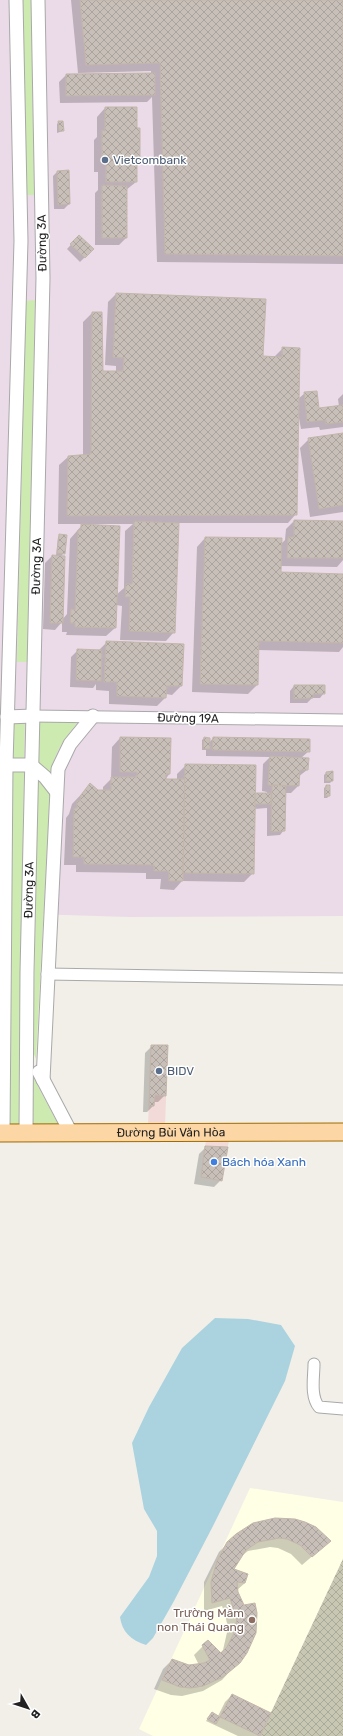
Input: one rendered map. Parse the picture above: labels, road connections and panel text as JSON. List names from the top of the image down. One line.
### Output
{"streets":{"main road":["Đường Bùi Văn Hòa"],"street":["Đường 3A","Đường 19A"]},"crossings":[["Đường 3A","Đường 19A"],["Đường 3A","Đường Bùi Văn Hòa"]],"places":["Vietcombank","BIDV","Bách hóa Xanh","Trường Mầm non Thái Quang"],"north":"bottom right"}
